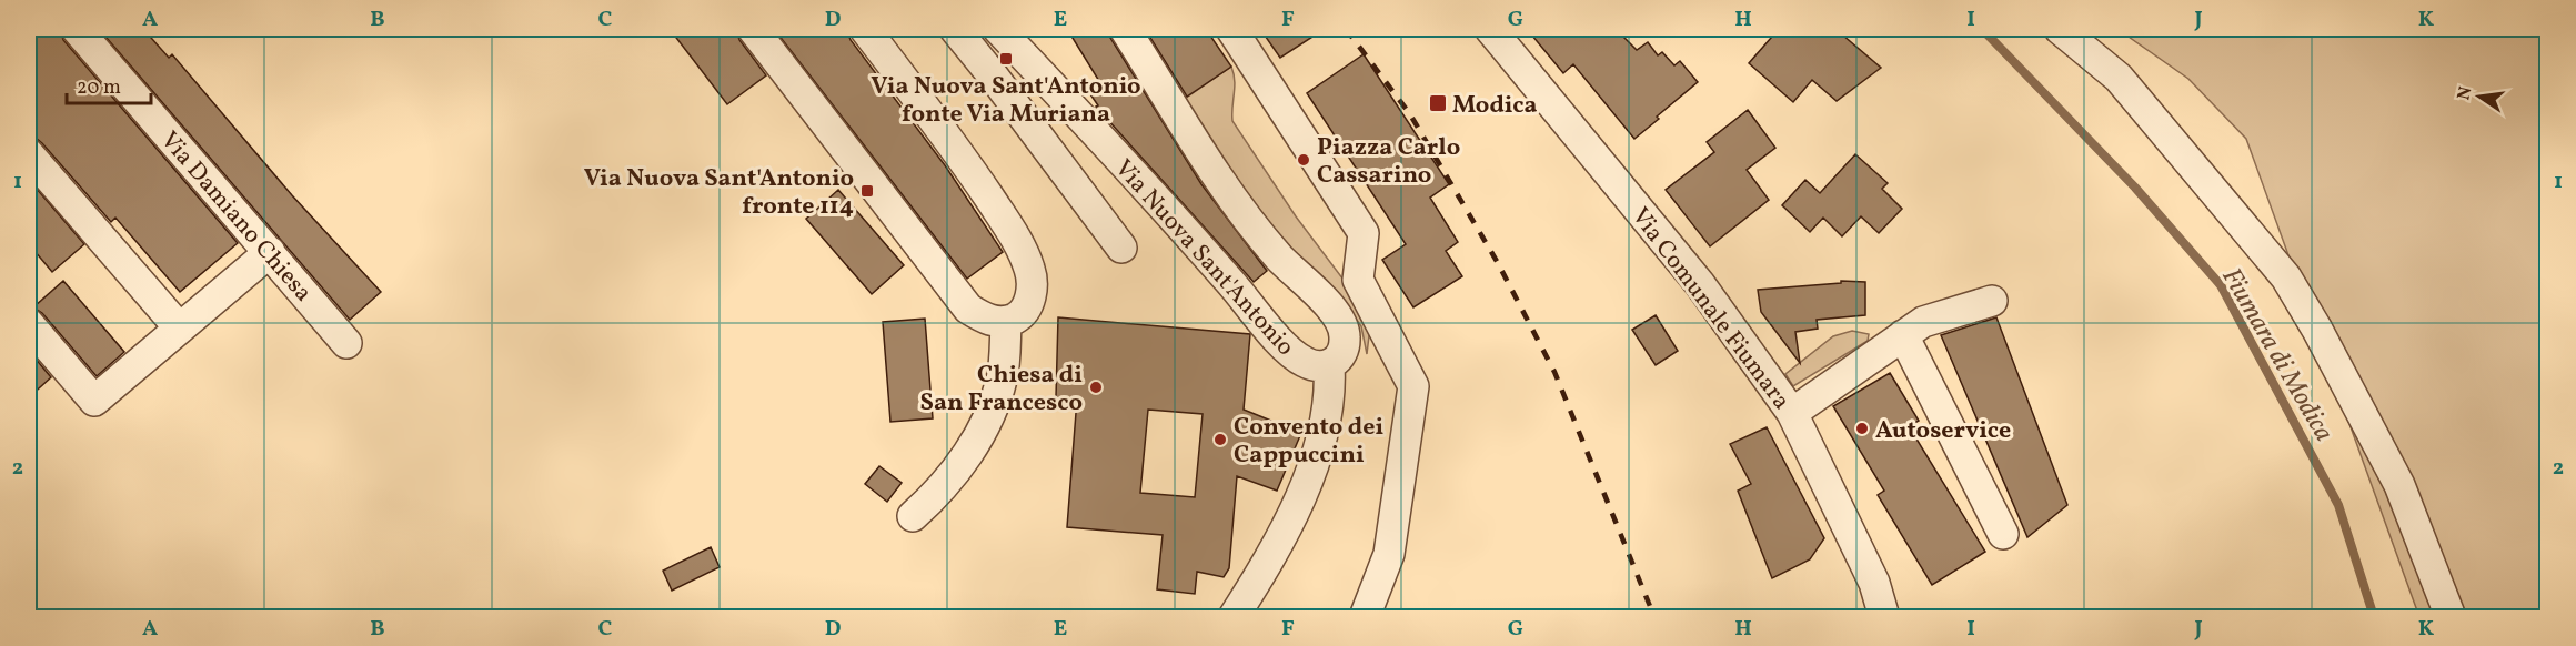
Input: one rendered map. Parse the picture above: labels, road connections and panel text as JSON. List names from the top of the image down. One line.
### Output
{"streets":{"street":["Via Damiano Chiesa","Via Nuova Sant'Antonio","Via Comunale Fiumara"]},"water":["Fiumara di Modica"],"places":{"transit":["Via Nuova Sant'Antonio fonte Via Muriana","Modica","Via Nuova Sant'Antonio fronte 114"],"other":["Piazza Carlo Cassarino","Chiesa di San Francesco","Autoservice","Convento dei Cappuccini"]},"scale_bar":"20 m","north":"left","grid":{"columns":["A","B","C","D","E","F","G","H","I","J","K"],"rows":["1","2"]}}
